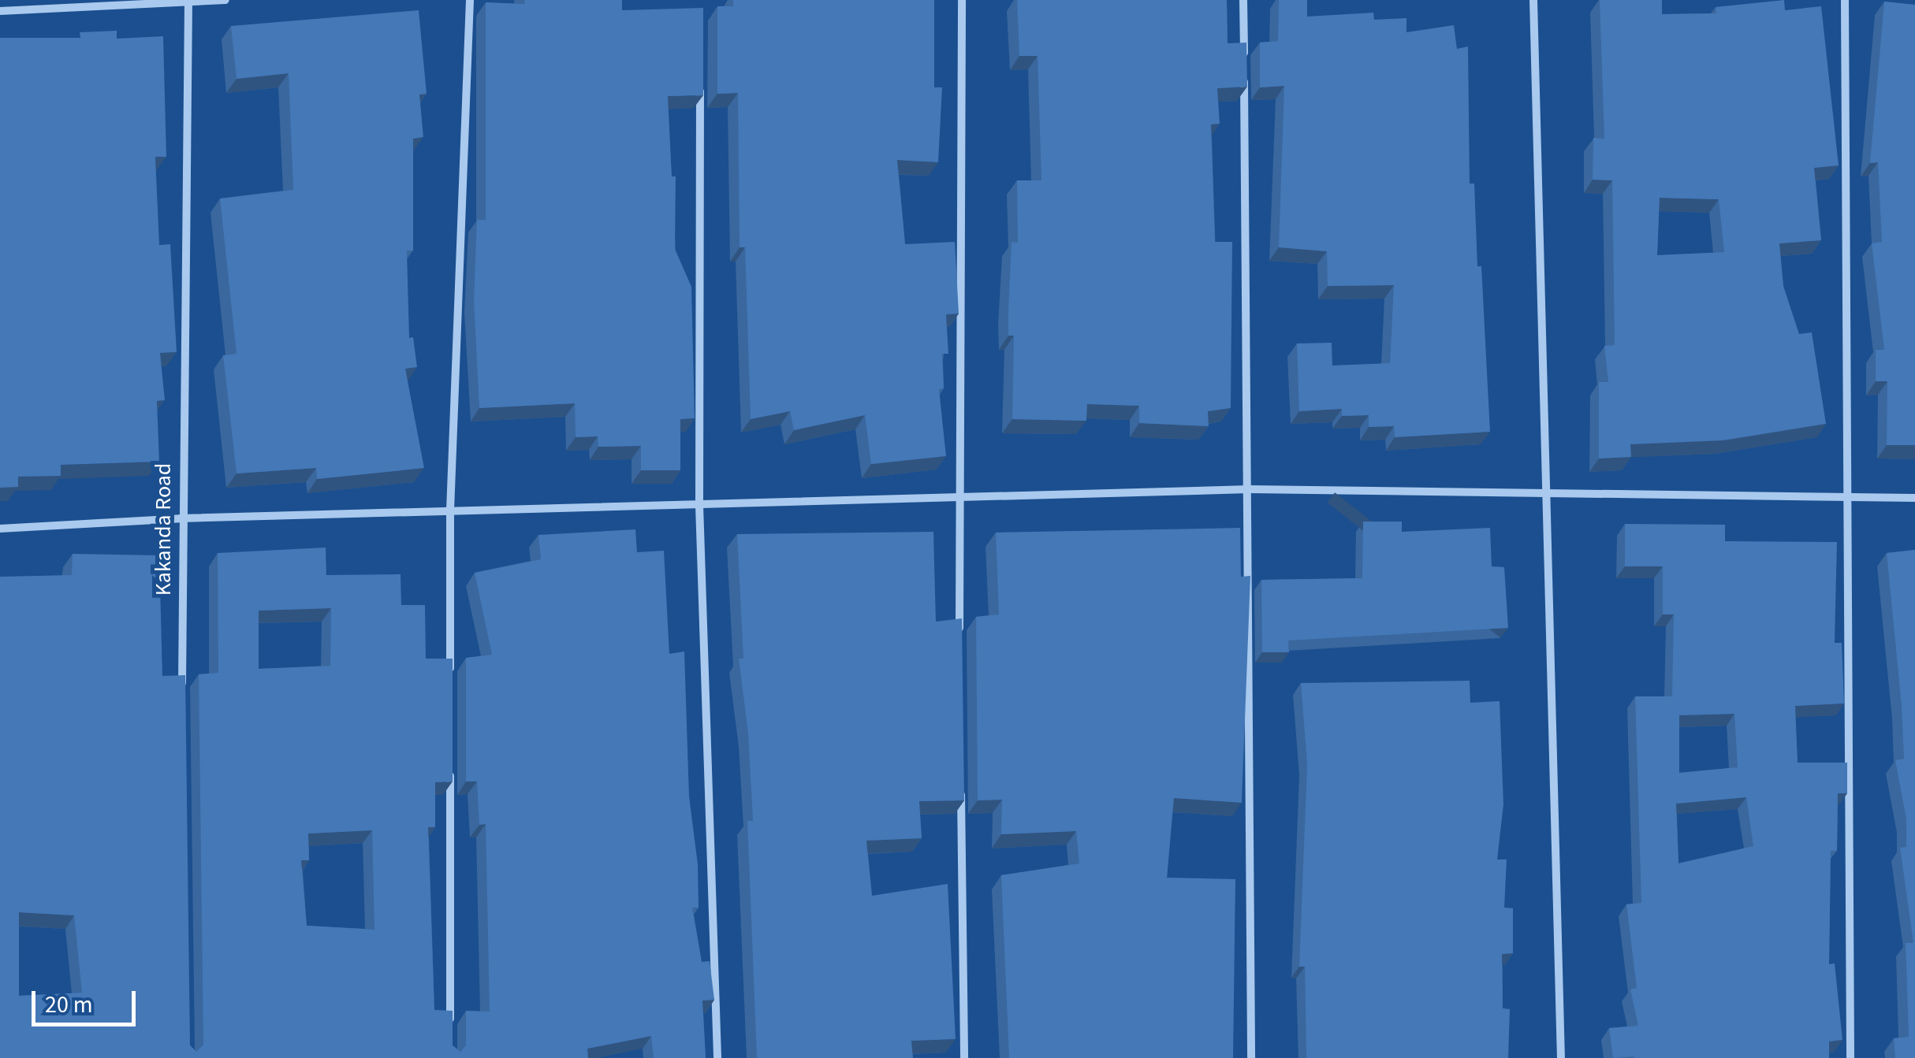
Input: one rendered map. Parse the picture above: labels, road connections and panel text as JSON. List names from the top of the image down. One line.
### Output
{"streets":{"street":["Kakanda Road"]},"scale_bar":"20 m"}
